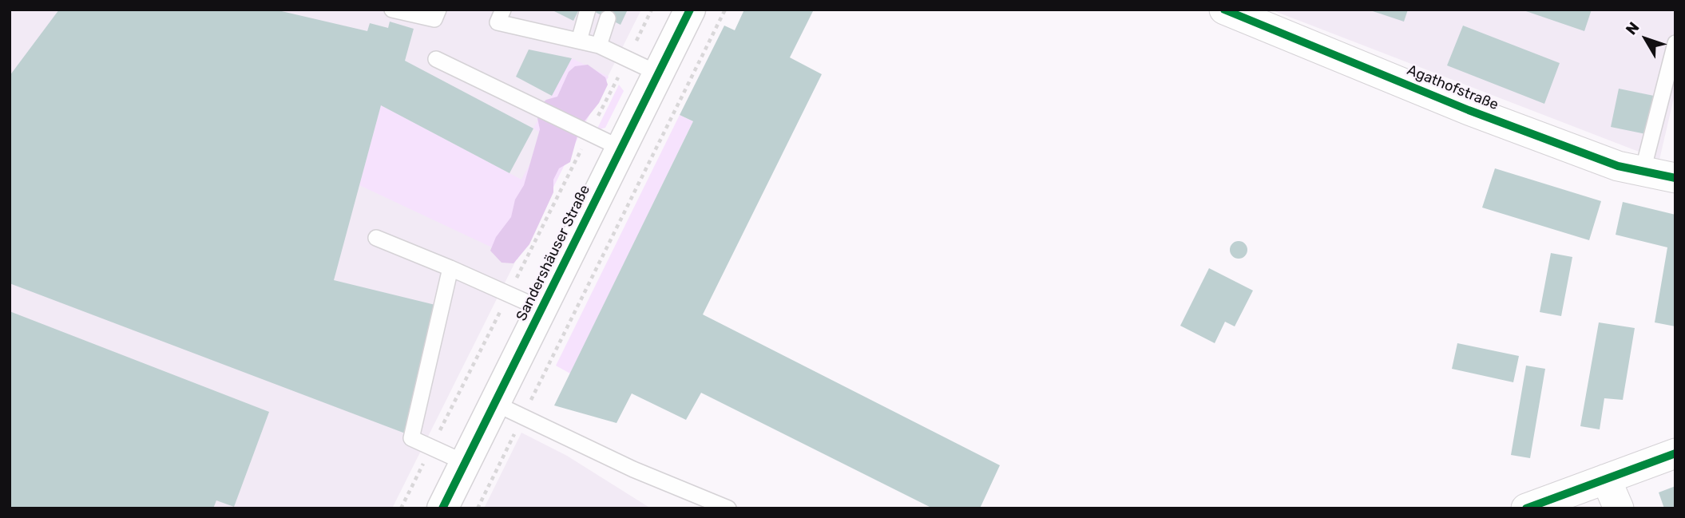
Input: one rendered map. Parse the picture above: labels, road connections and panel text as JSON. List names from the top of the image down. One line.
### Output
{"streets":{"main road":["Sandershäuser Straße"],"street":["Agathofstraße"]},"north":"top left"}
